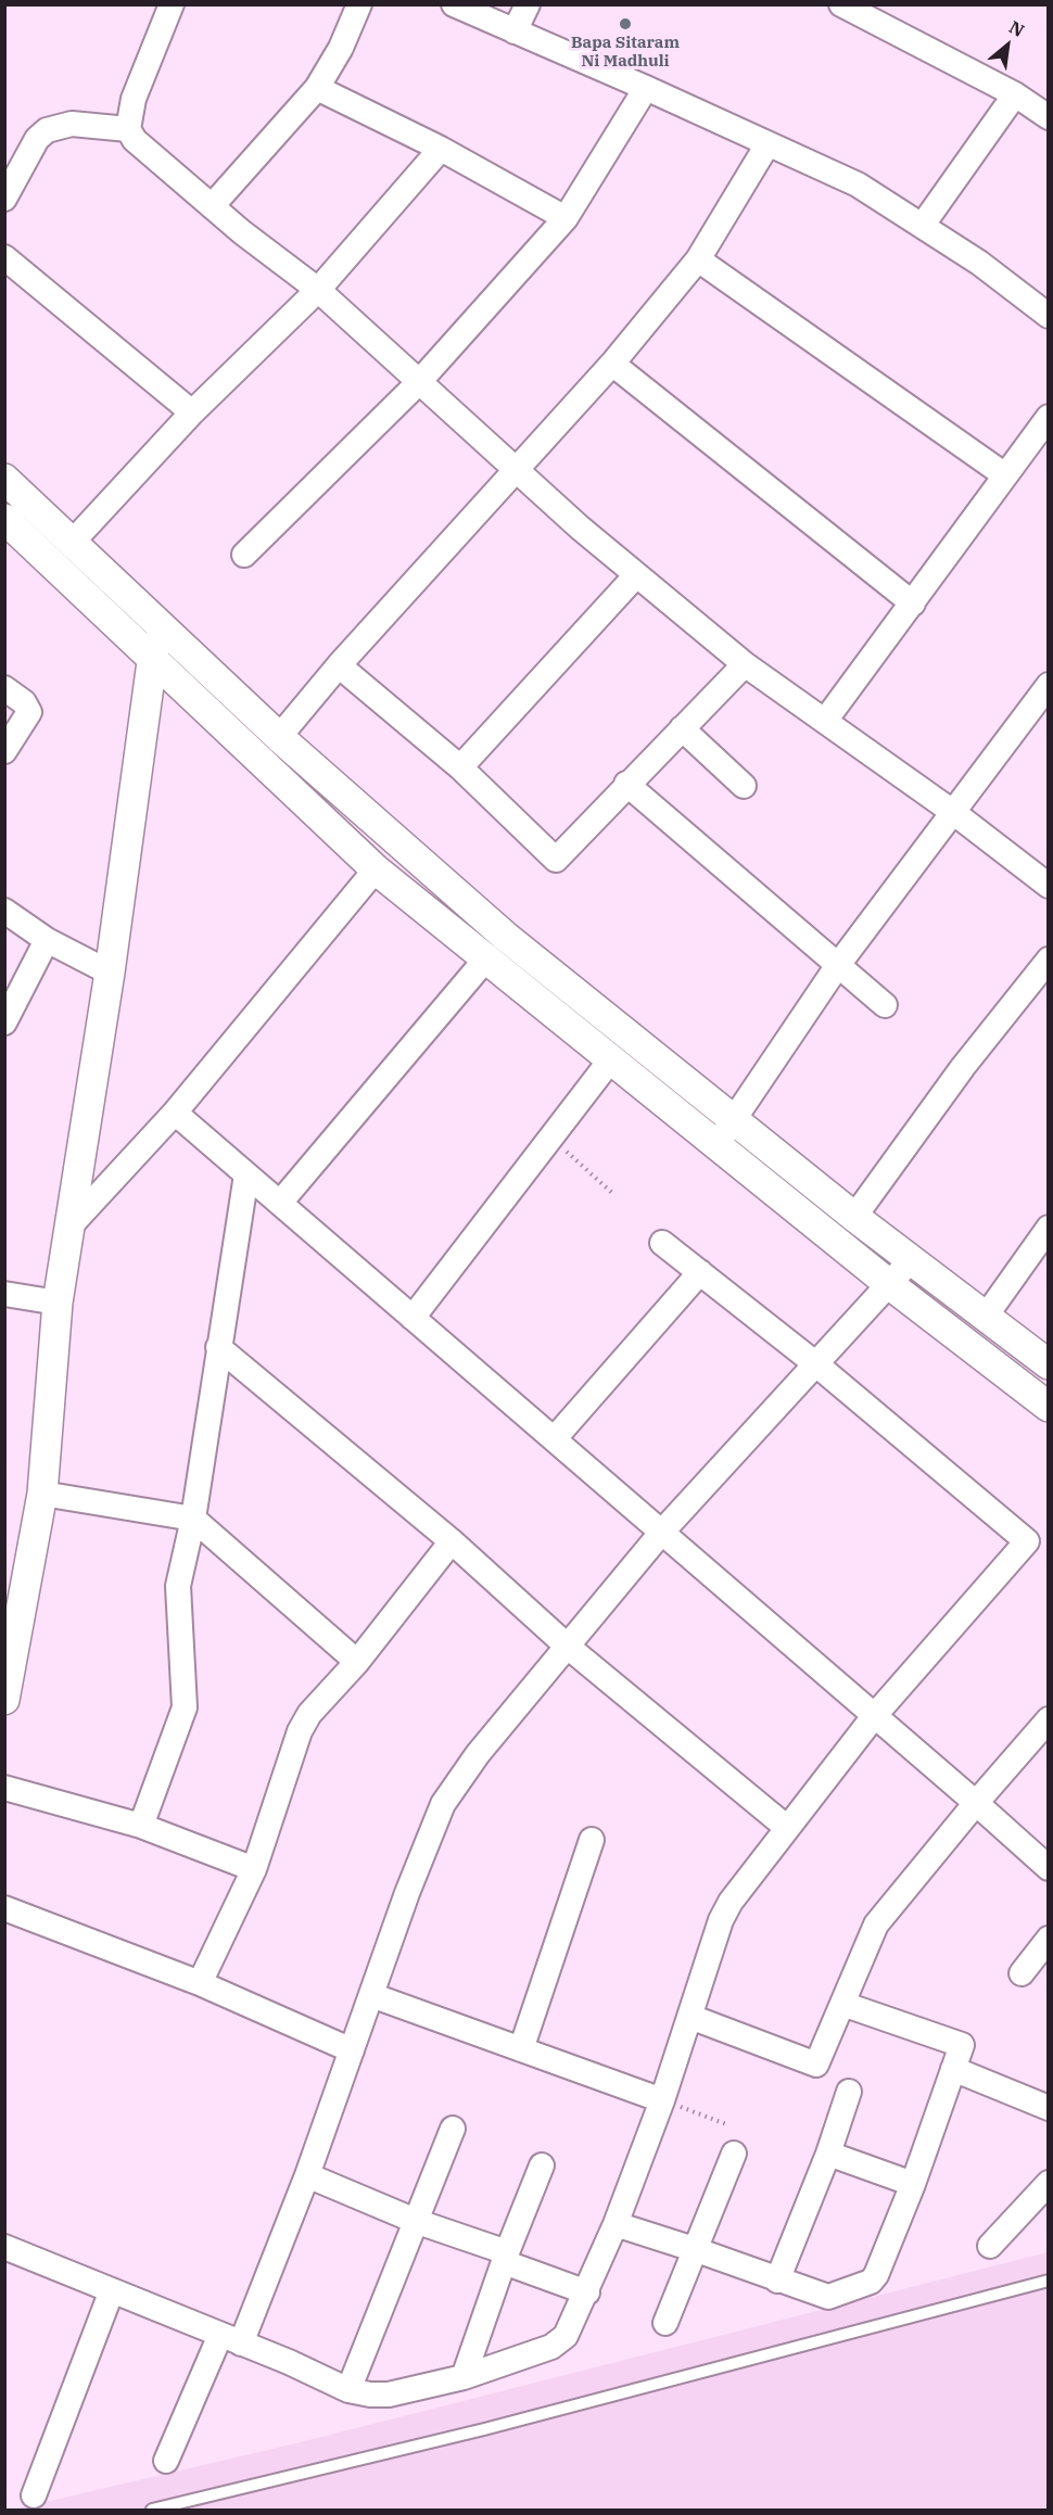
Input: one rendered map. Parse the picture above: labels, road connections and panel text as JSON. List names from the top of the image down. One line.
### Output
{"places":["Bapa Sitaram Ni Madhuli"],"north":"top right"}
